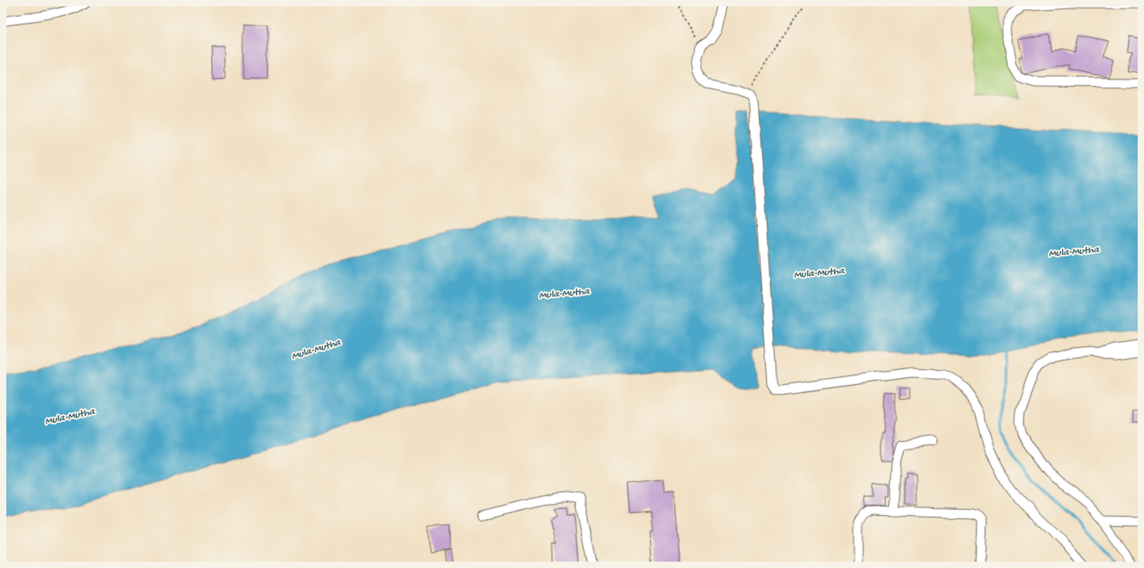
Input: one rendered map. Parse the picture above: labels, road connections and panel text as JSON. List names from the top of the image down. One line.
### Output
{"water":["Mula-Mutha"]}
